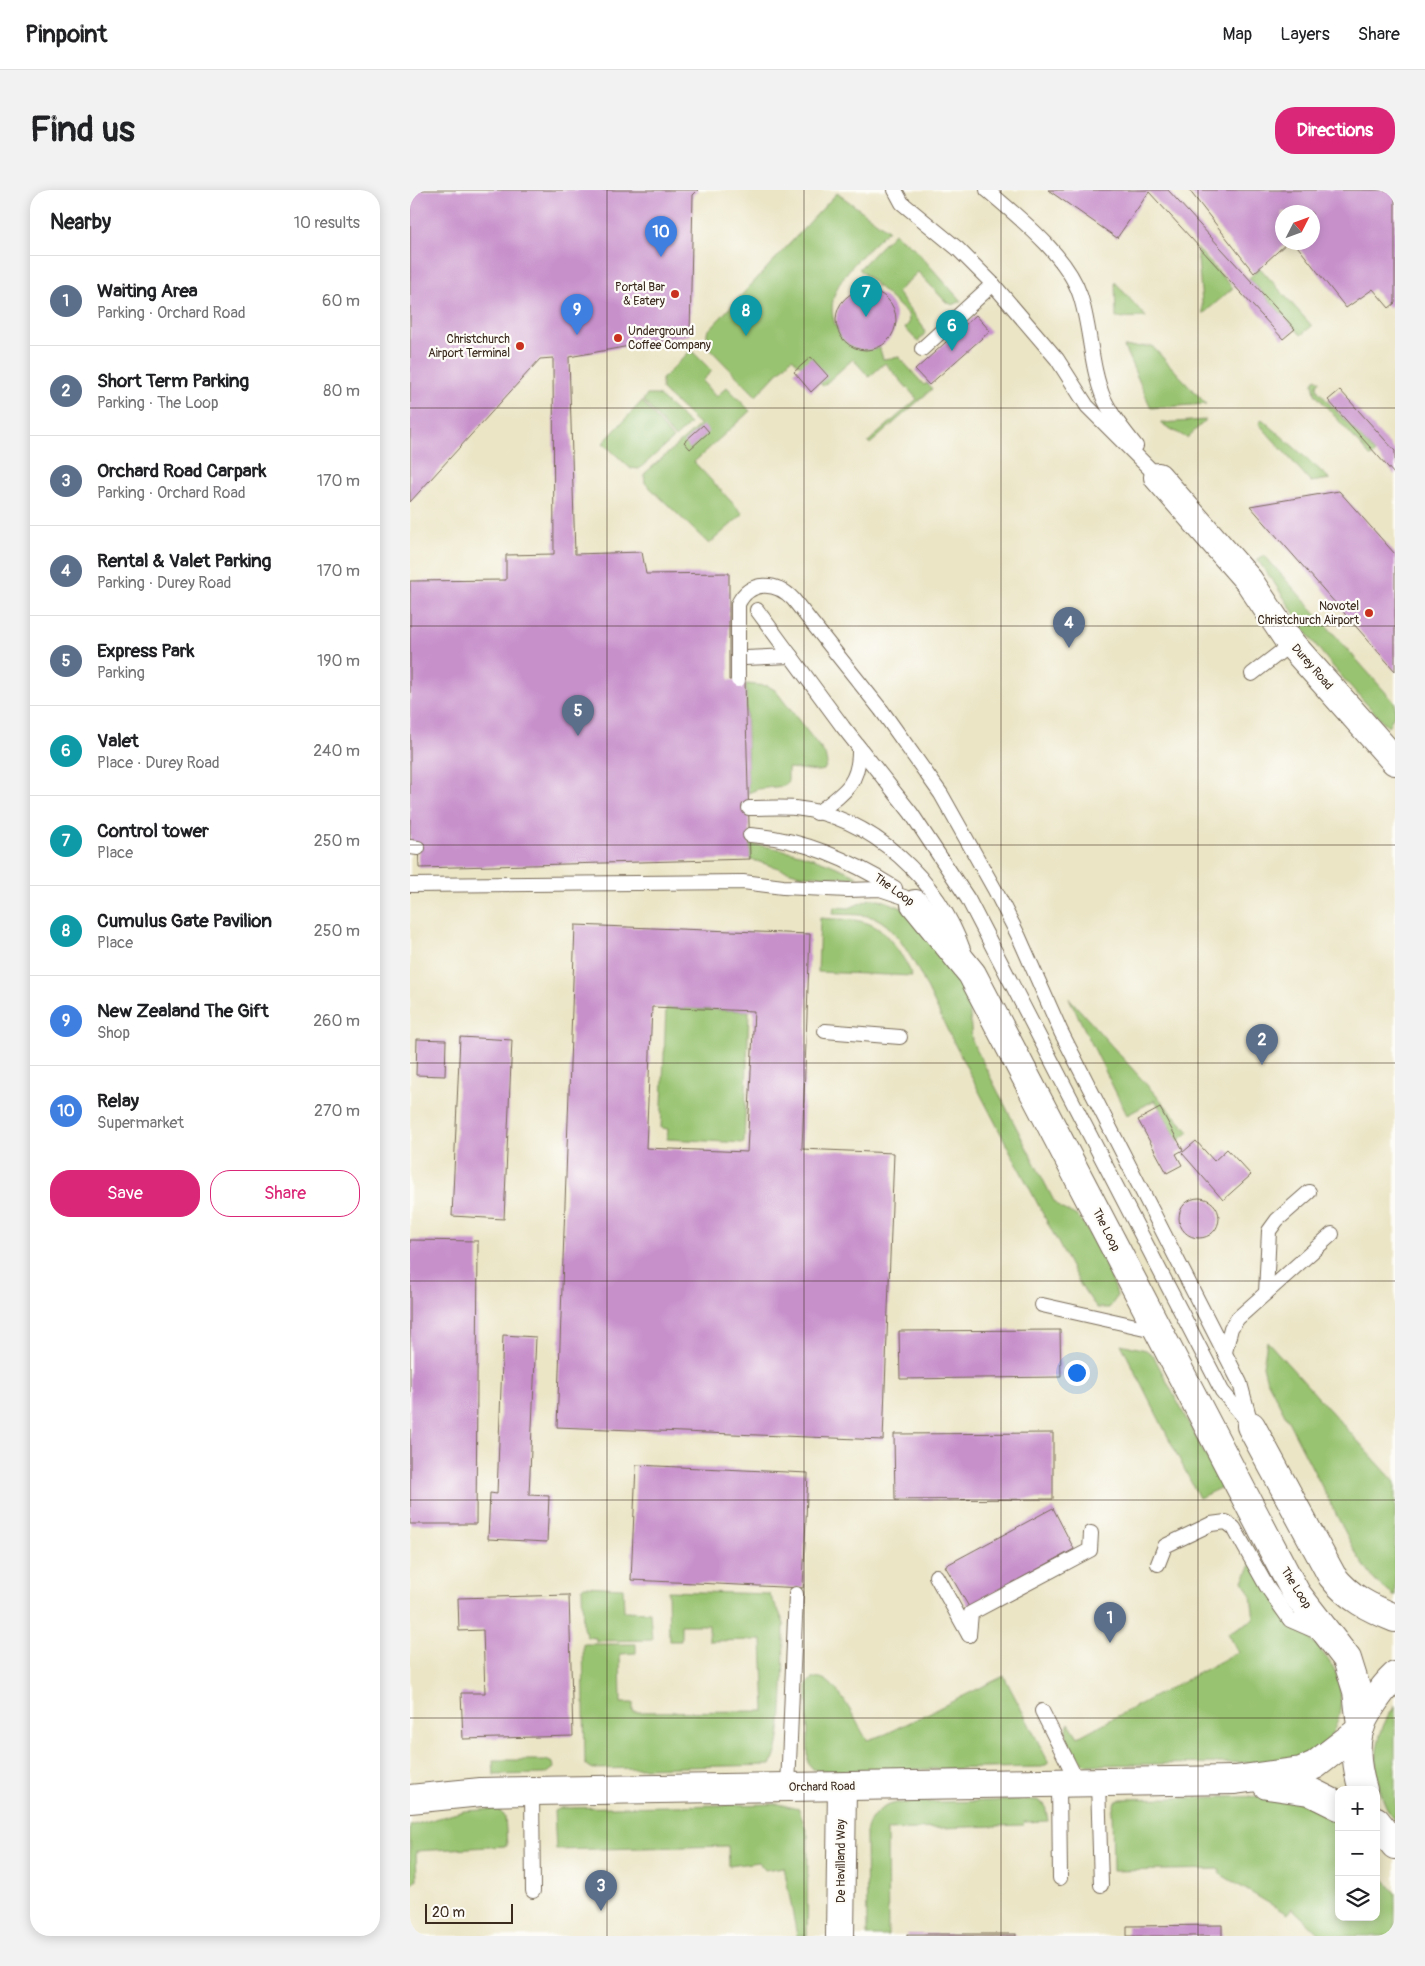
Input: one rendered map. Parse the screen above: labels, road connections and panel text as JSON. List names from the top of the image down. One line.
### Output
{"streets":{"street":["Durey Road","The Loop","Orchard Road","De Havilland Way"]},"crossings":[["The Loop","Orchard Road"],["Orchard Road","De Havilland Way"]],"places":["Portal Bar & Eatery","Underground Coffee Company","Christchurch Airport Terminal","Novotel Christchurch Airport"],"scale_bar":"20 m","north":"top right","page":{"header":"Pinpoint","nav":["Map","Layers","Share"],"buttons":["Directions",["Save","Share"]],"title":"Find us","heading":["Nearby","10 results"],"pins":["10","7","9","8","6","4","5","2","1","3"],"list":[{"mark":"1","name":"Waiting Area","note":"Parking · Orchard Road","value":"60 m"},{"mark":"2","name":"Short Term Parking","note":"Parking · The Loop","value":"80 m"},{"mark":"3","name":"Orchard Road Carpark","note":"Parking · Orchard Road","value":"170 m"},{"mark":"4","name":"Rental & Valet Parking","note":"Parking · Durey Road","value":"170 m"},{"mark":"5","name":"Express Park","note":"Parking","value":"190 m"},{"mark":"6","name":"Valet","note":"Place · Durey Road","value":"240 m"},{"mark":"7","name":"Control tower","note":"Place","value":"250 m"},{"mark":"8","name":"Cumulus Gate Pavilion","note":"Place","value":"250 m"},{"mark":"9","name":"New Zealand The Gift","note":"Shop","value":"260 m"},{"mark":"10","name":"Relay","note":"Supermarket","value":"270 m"}],"map_buttons":["+","−"],"scale":"20 m"}}
